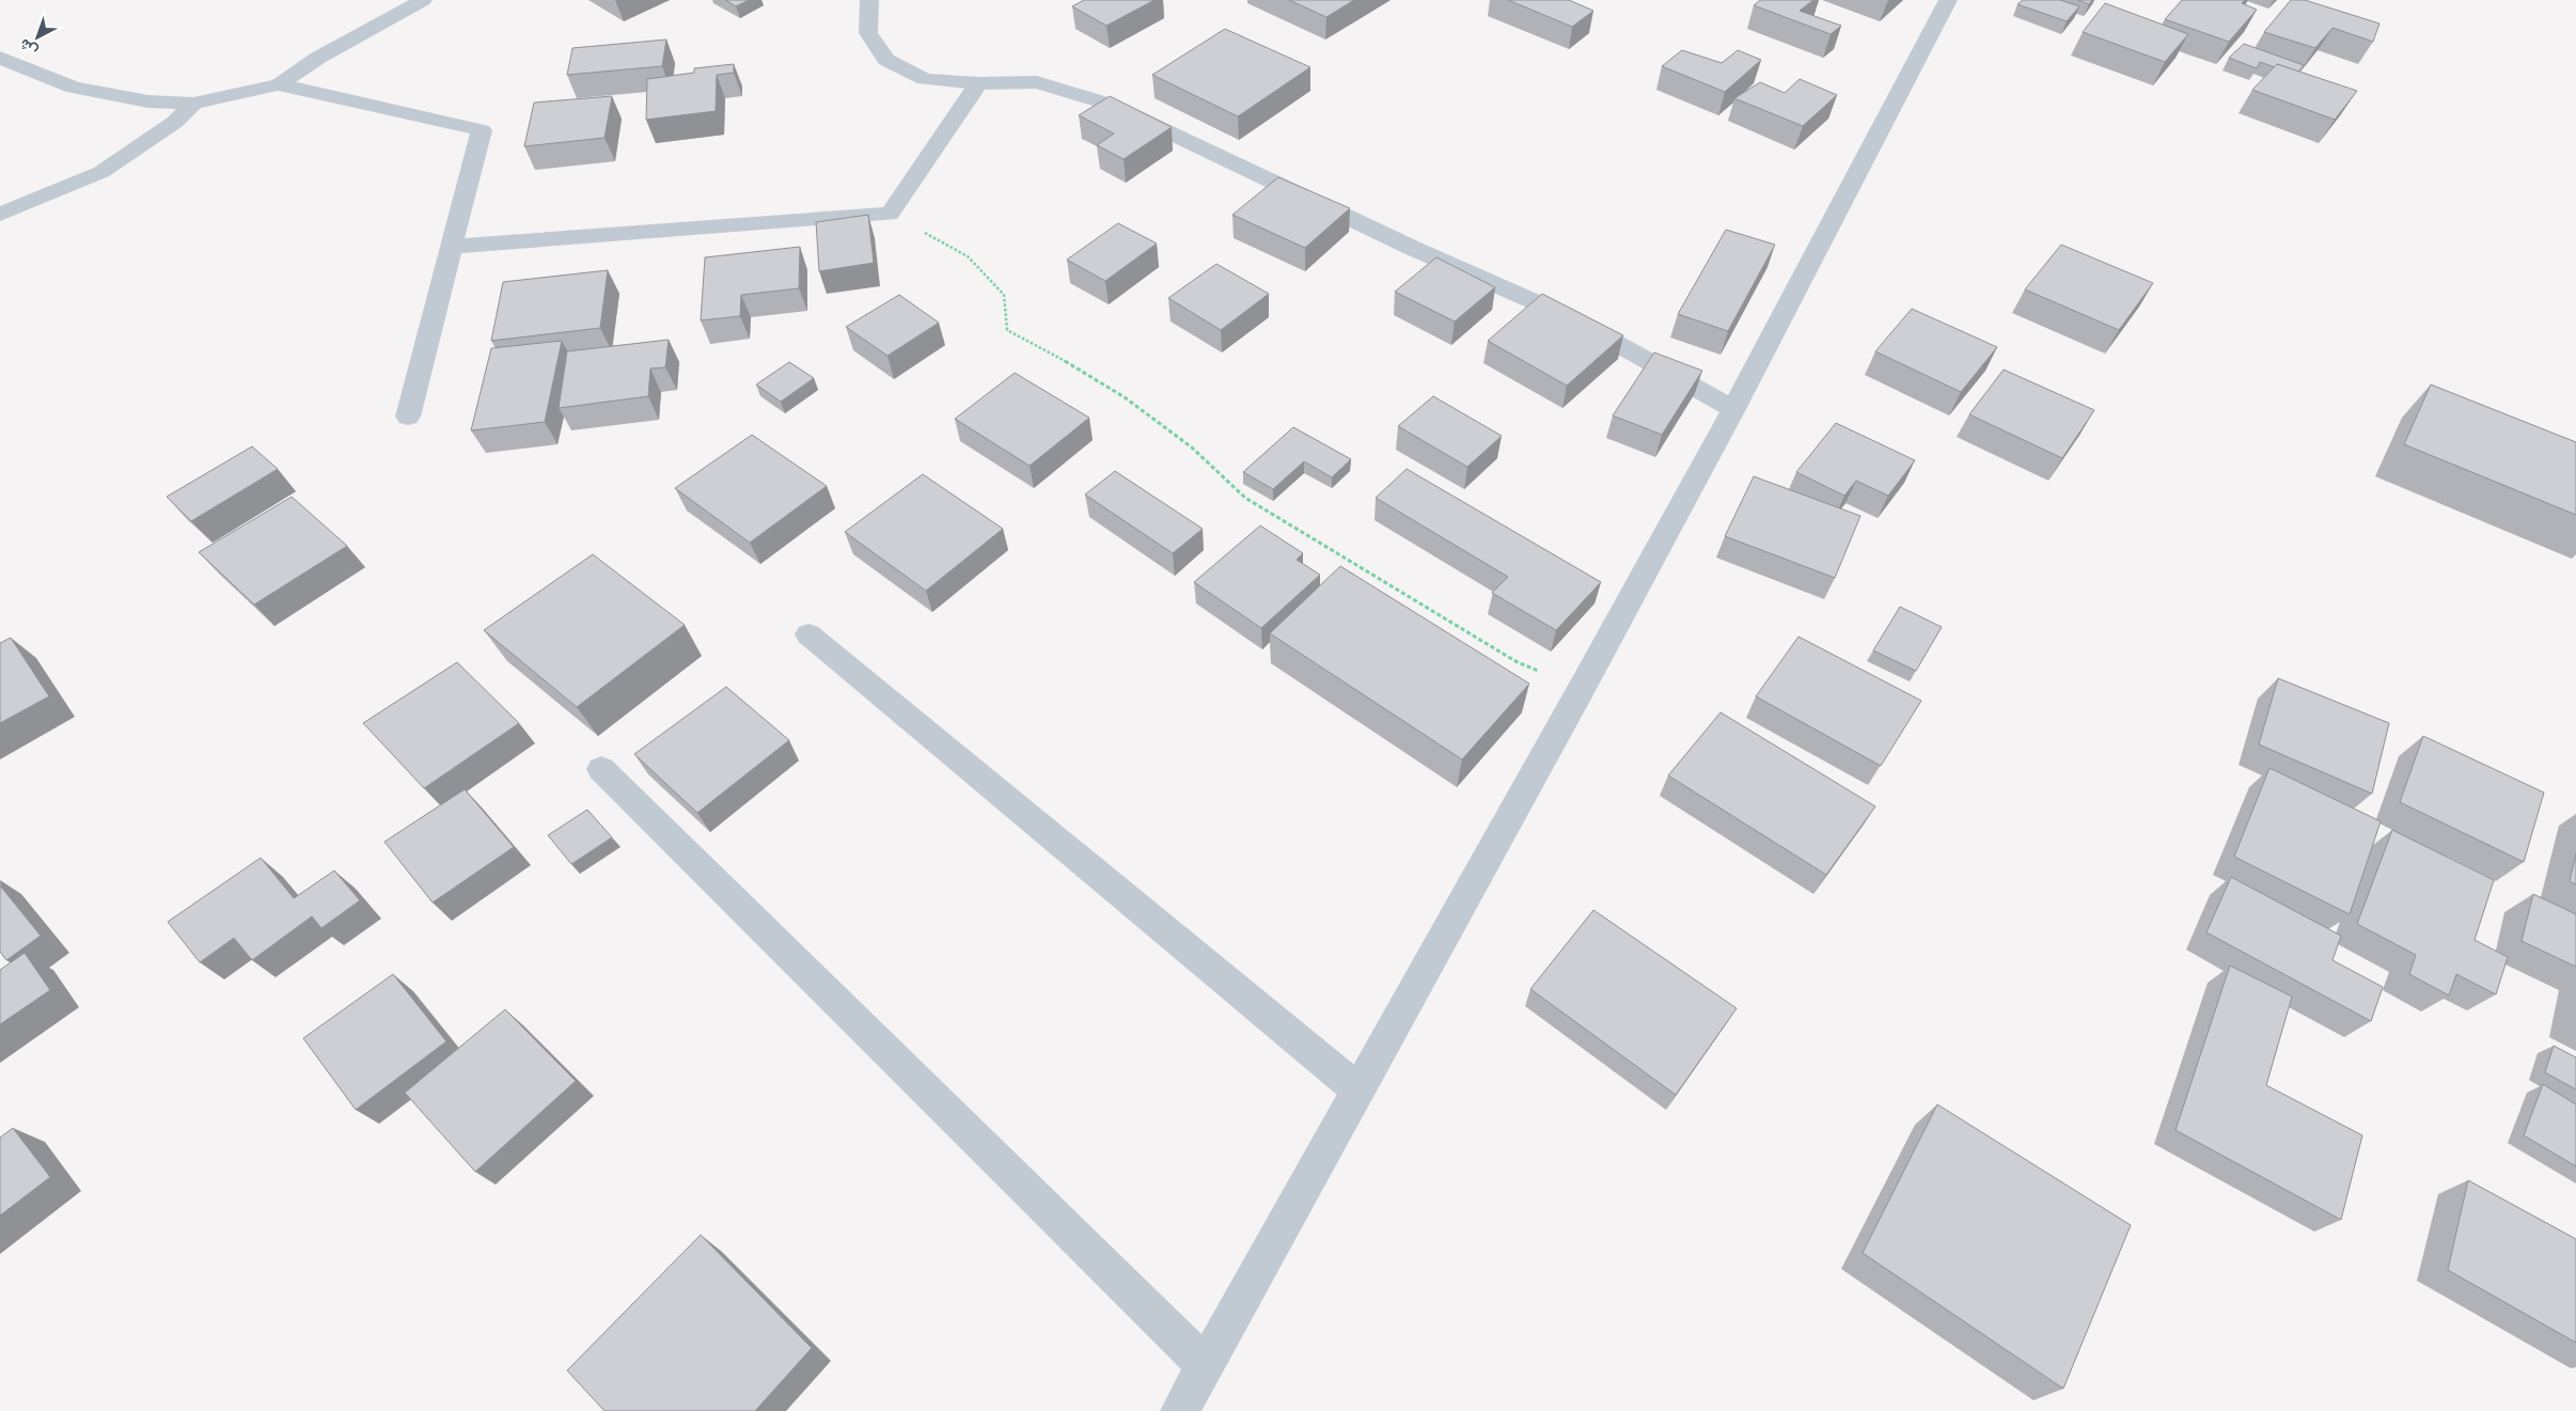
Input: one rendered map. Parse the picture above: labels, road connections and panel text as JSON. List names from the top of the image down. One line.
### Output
{"north":"bottom left"}
